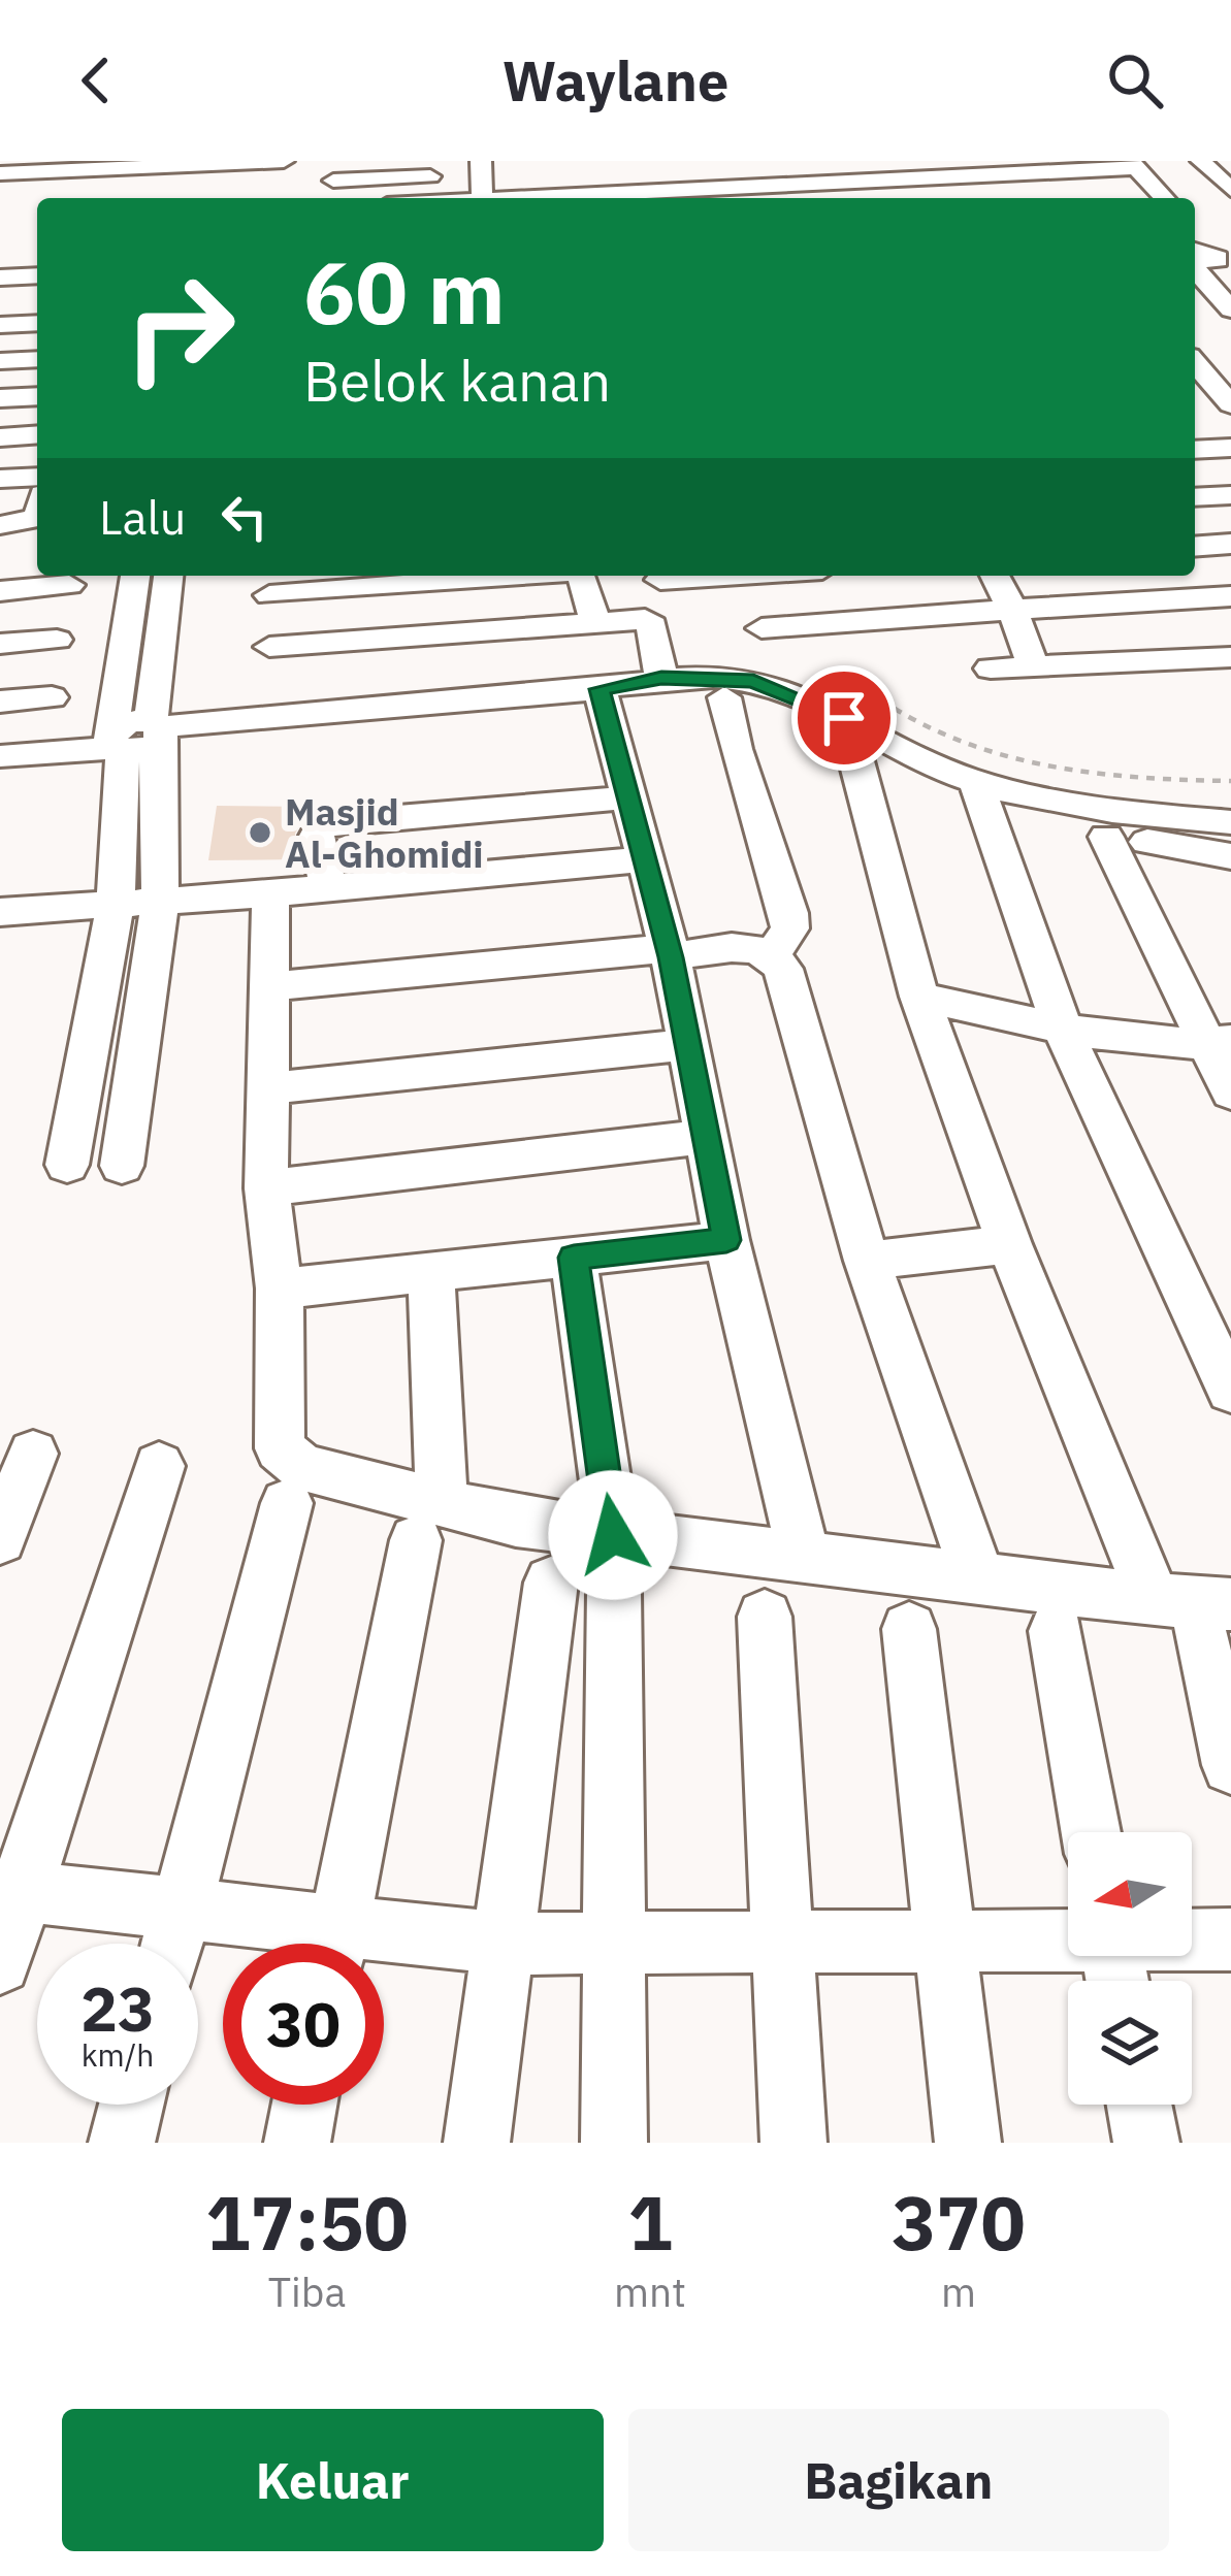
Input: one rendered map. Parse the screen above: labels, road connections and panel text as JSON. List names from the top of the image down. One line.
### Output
{"places":["Masjid Al-Ghomidi"],"north":"left","page":{"header":"Waylane","turn":["60 m","Belok kanan"],"then":"Lalu","speed":"23 km/h","limit":"30","eta":["17:50","Tiba","1","mnt","370","m"],"buttons":["Keluar","Bagikan"]}}
